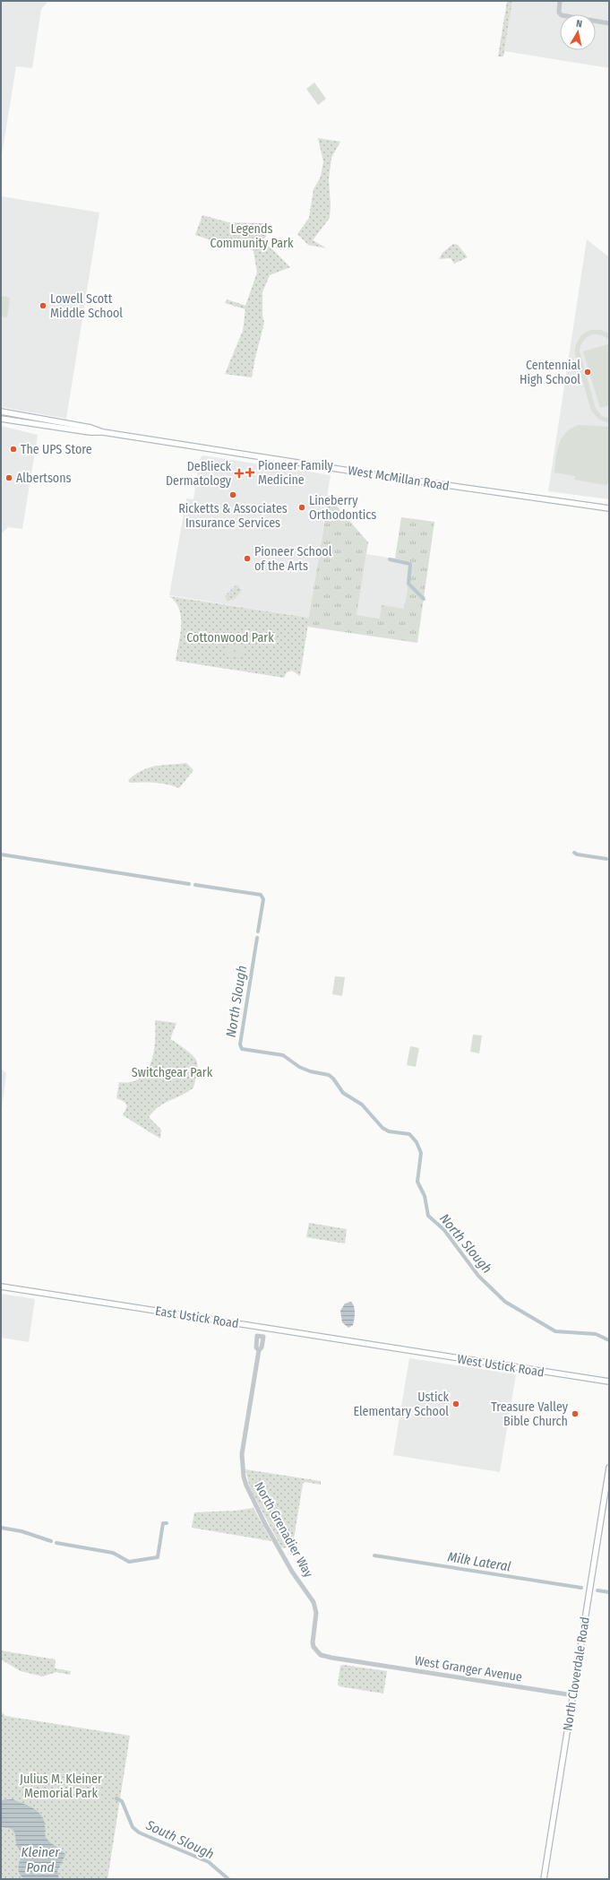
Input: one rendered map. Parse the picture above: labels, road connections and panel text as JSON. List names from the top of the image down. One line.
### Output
{"streets":{"main road":["West McMillan Road","East Ustick Road","West Ustick Road","North Cloverdale Road"],"street":["North Grenadier Way","West Granger Avenue"]},"crossings":[["East Ustick Road","West Ustick Road"],["North Grenadier Way","West Granger Avenue"],["West Granger Avenue","North Cloverdale Road"]],"water":["North Slough","Milk Lateral","South Slough","Kleiner Pond"],"parks":["Legends Community Park","Cottonwood Park","Switchgear Park","Julius M. Kleiner Memorial Park"],"places":{"other":["Lowell Scott Middle School","Centennial High School","The UPS Store","Albertsons","Ricketts & Associates Insurance Services","Lineberry Orthodontics","Pioneer School of the Arts","Ustick Elementary School","Treasure Valley Bible Church"],"health":["Pioneer Family Medicine","DeBlieck Dermatology"]},"north":"top"}
